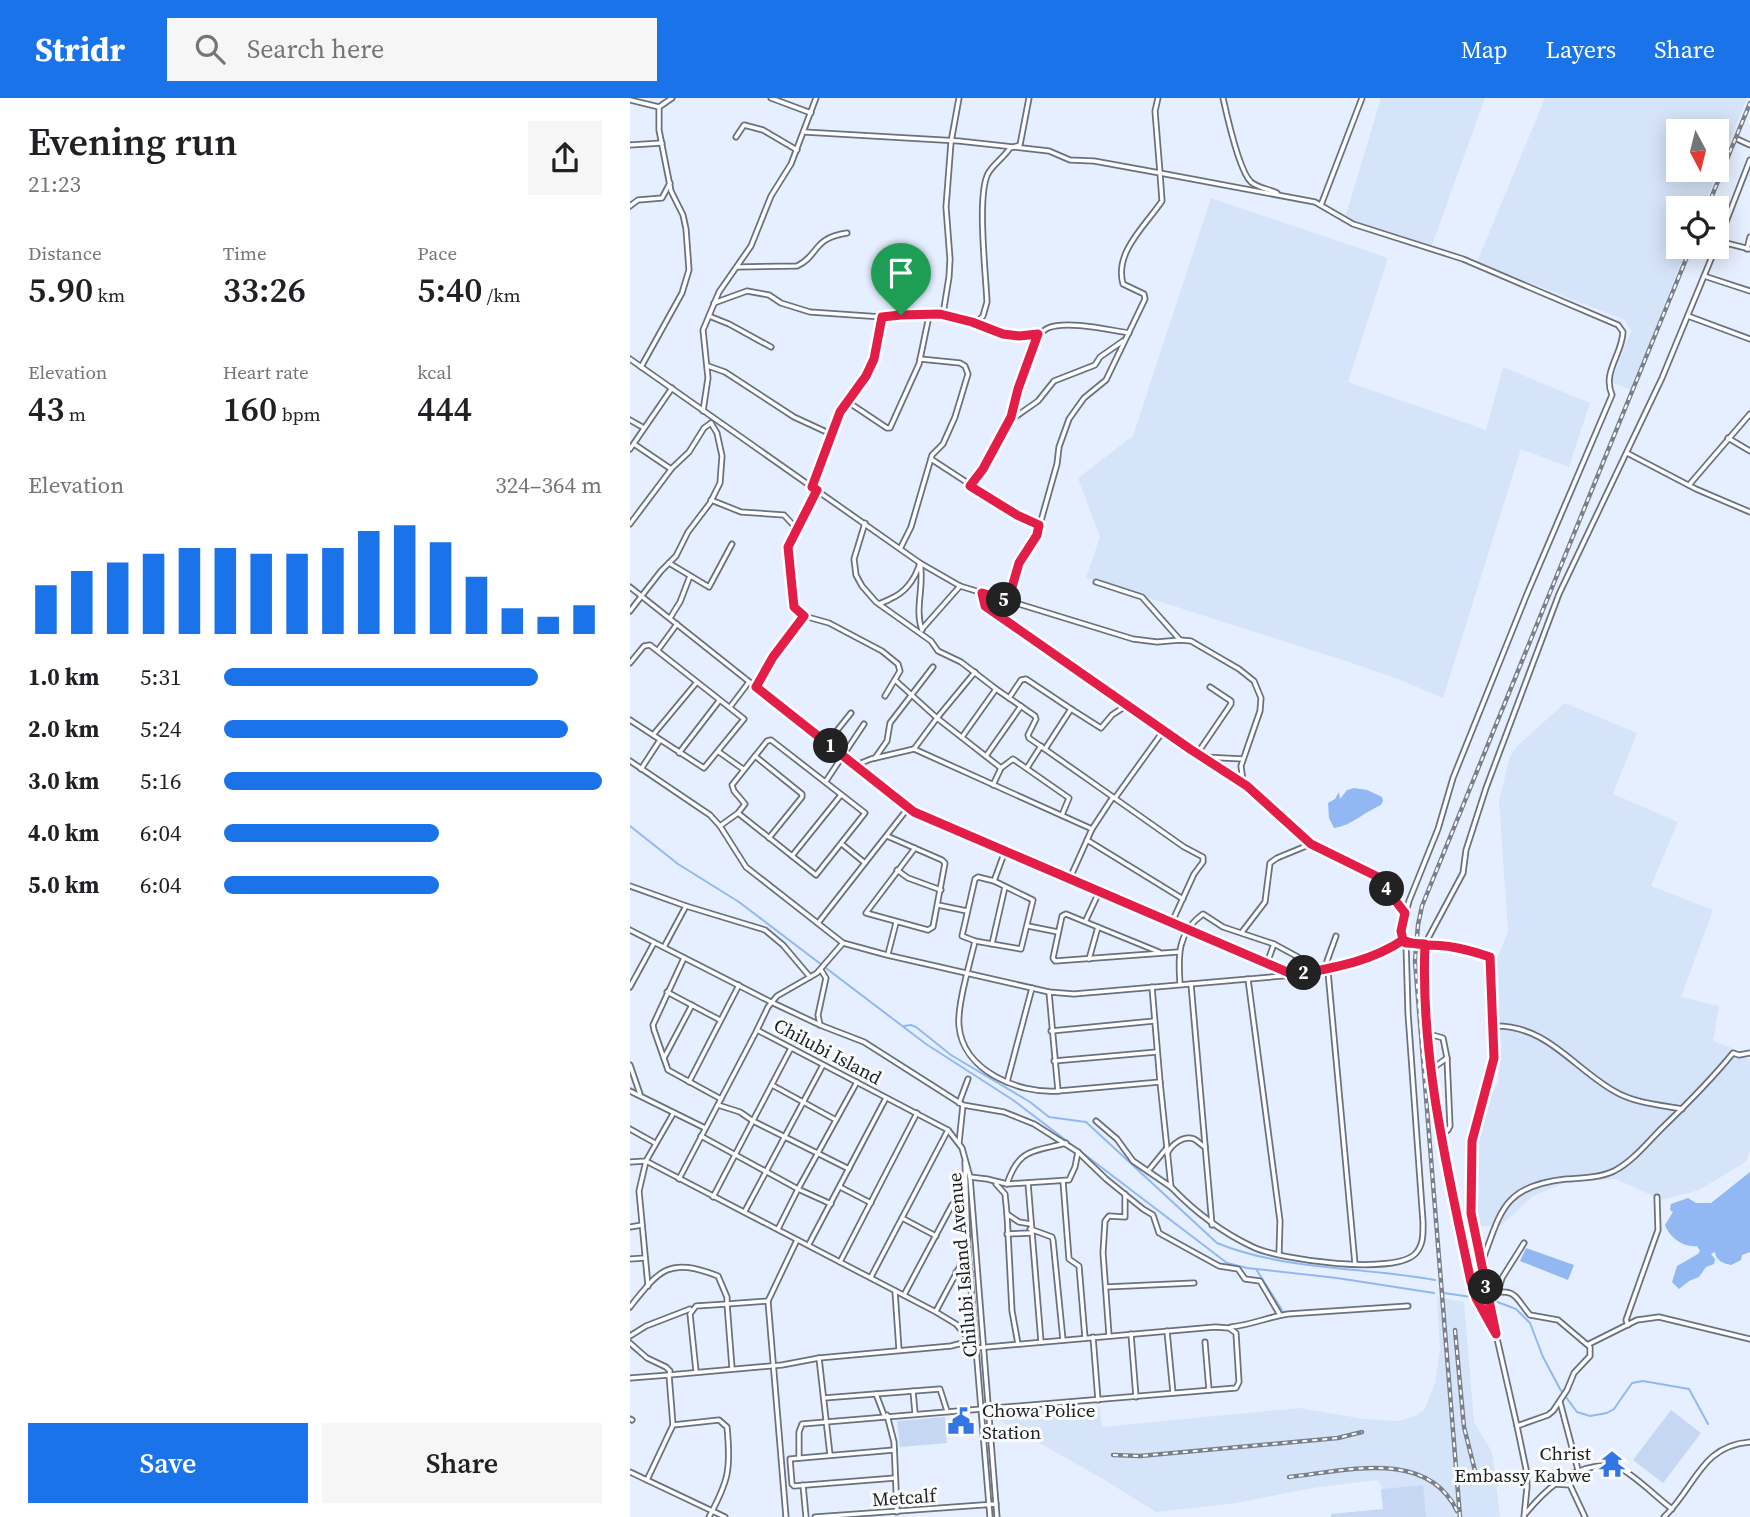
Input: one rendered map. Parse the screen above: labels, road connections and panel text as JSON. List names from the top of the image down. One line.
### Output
{"streets":{"street":["Chilubi Island","Chilubi Island Avenue","Metcalf"]},"crossings":[["Chilubi Island","Chilubi Island Avenue"],["Chilubi Island Avenue","Metcalf"]],"places":{"public building":["Chowa Police Station"],"temple":["Christ Embassy Kabwe"]},"north":"bottom","page":{"header":"Stridr","search":"Search here","nav":["Map","Layers","Share"],"heading":["Evening run","21:23"],"stats":[["Distance","5.90 km"],["Time","33:26"],["Pace","5:40 /km"],["Elevation","43 m"],["Heart rate","160 bpm"],["kcal","444"]],"chart":["Elevation","324–364 m"],"pins":["5","1","4","2","3"],"list":[{"name":"1.0 km","note":"5:31"},{"name":"2.0 km","note":"5:24"},{"name":"3.0 km","note":"5:16"},{"name":"4.0 km","note":"6:04"},{"name":"5.0 km","note":"6:04"}],"buttons":["Save","Share"]}}
